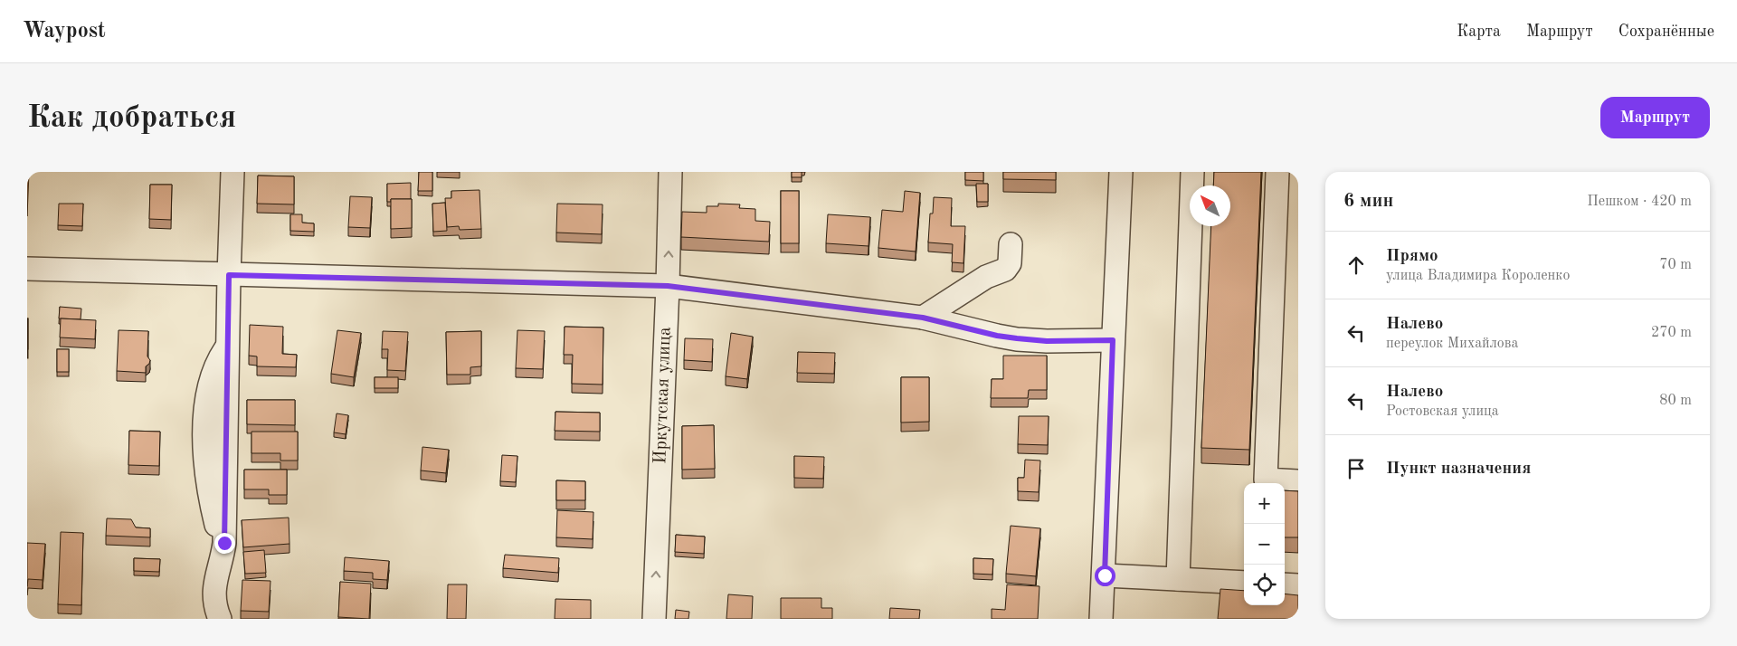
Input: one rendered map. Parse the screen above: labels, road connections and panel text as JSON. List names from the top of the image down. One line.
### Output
{"streets":{"street":["Иркутская улица"]},"one_way":["Иркутская улица"],"north":"top left","page":{"header":"Waypost","nav":["Карта","Маршрут","Сохранённые"],"buttons":"Маршрут","title":"Как добраться","heading":["6 мин","Пешком · 420 m"],"list":[["Прямо","улица Владимира Короленко","70 m"],["Налево","переулок Михайлова","270 m"],["Налево","Ростовская улица","80 m"],"Пункт назначения"],"map_buttons":["+","−"]}}
